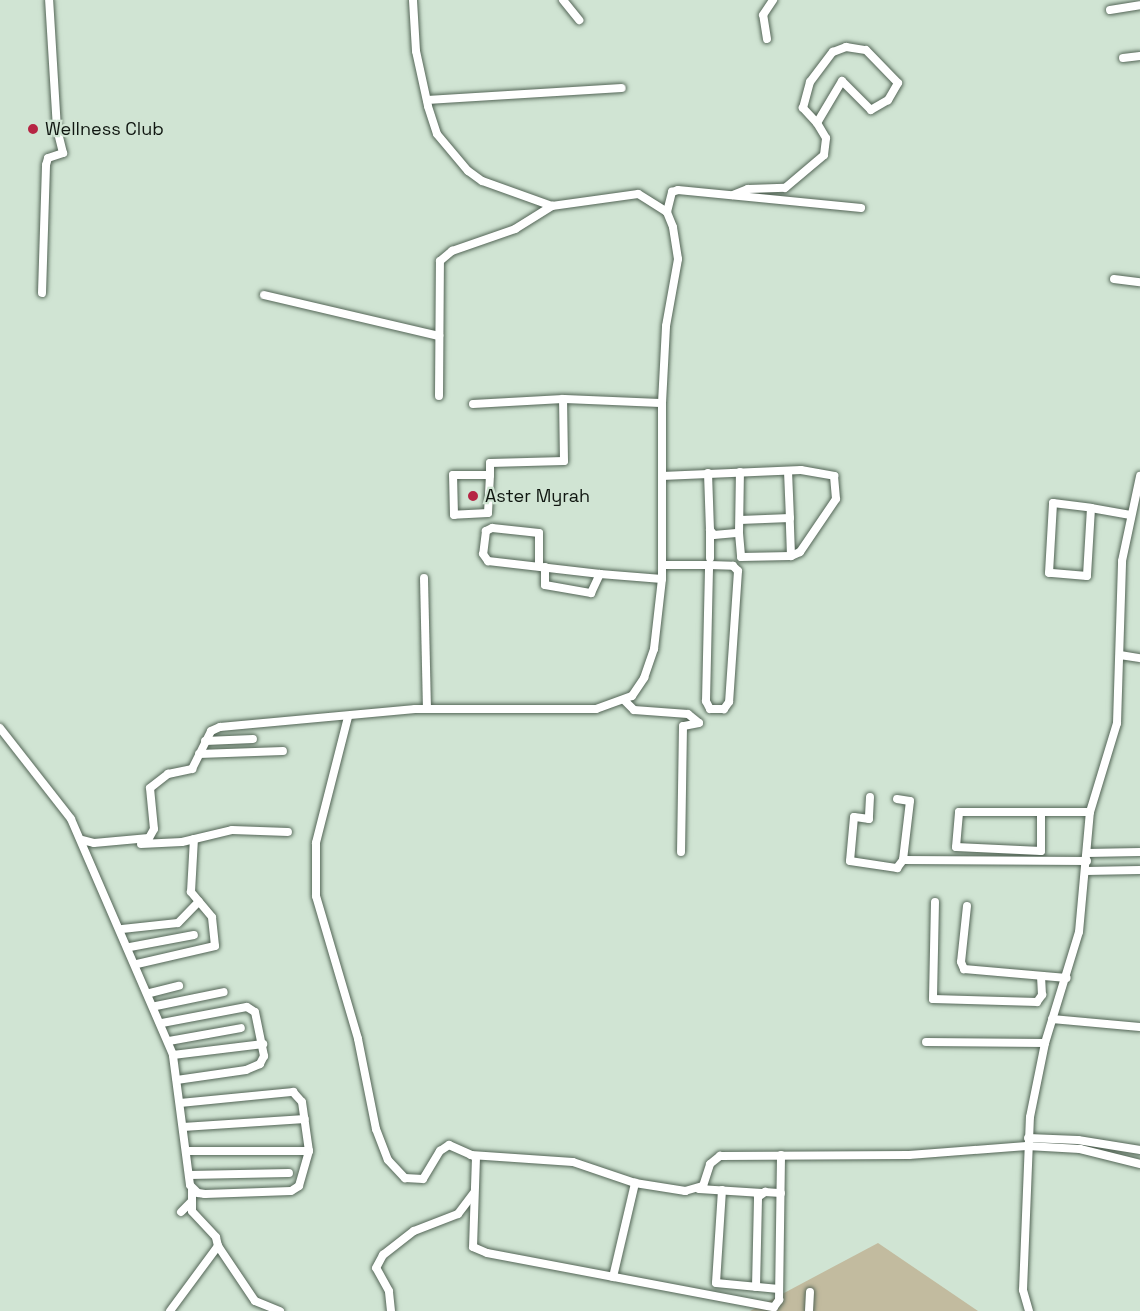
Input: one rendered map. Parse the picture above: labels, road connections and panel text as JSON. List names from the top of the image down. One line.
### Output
{"places":["Wellness Club","Aster Myrah"]}
